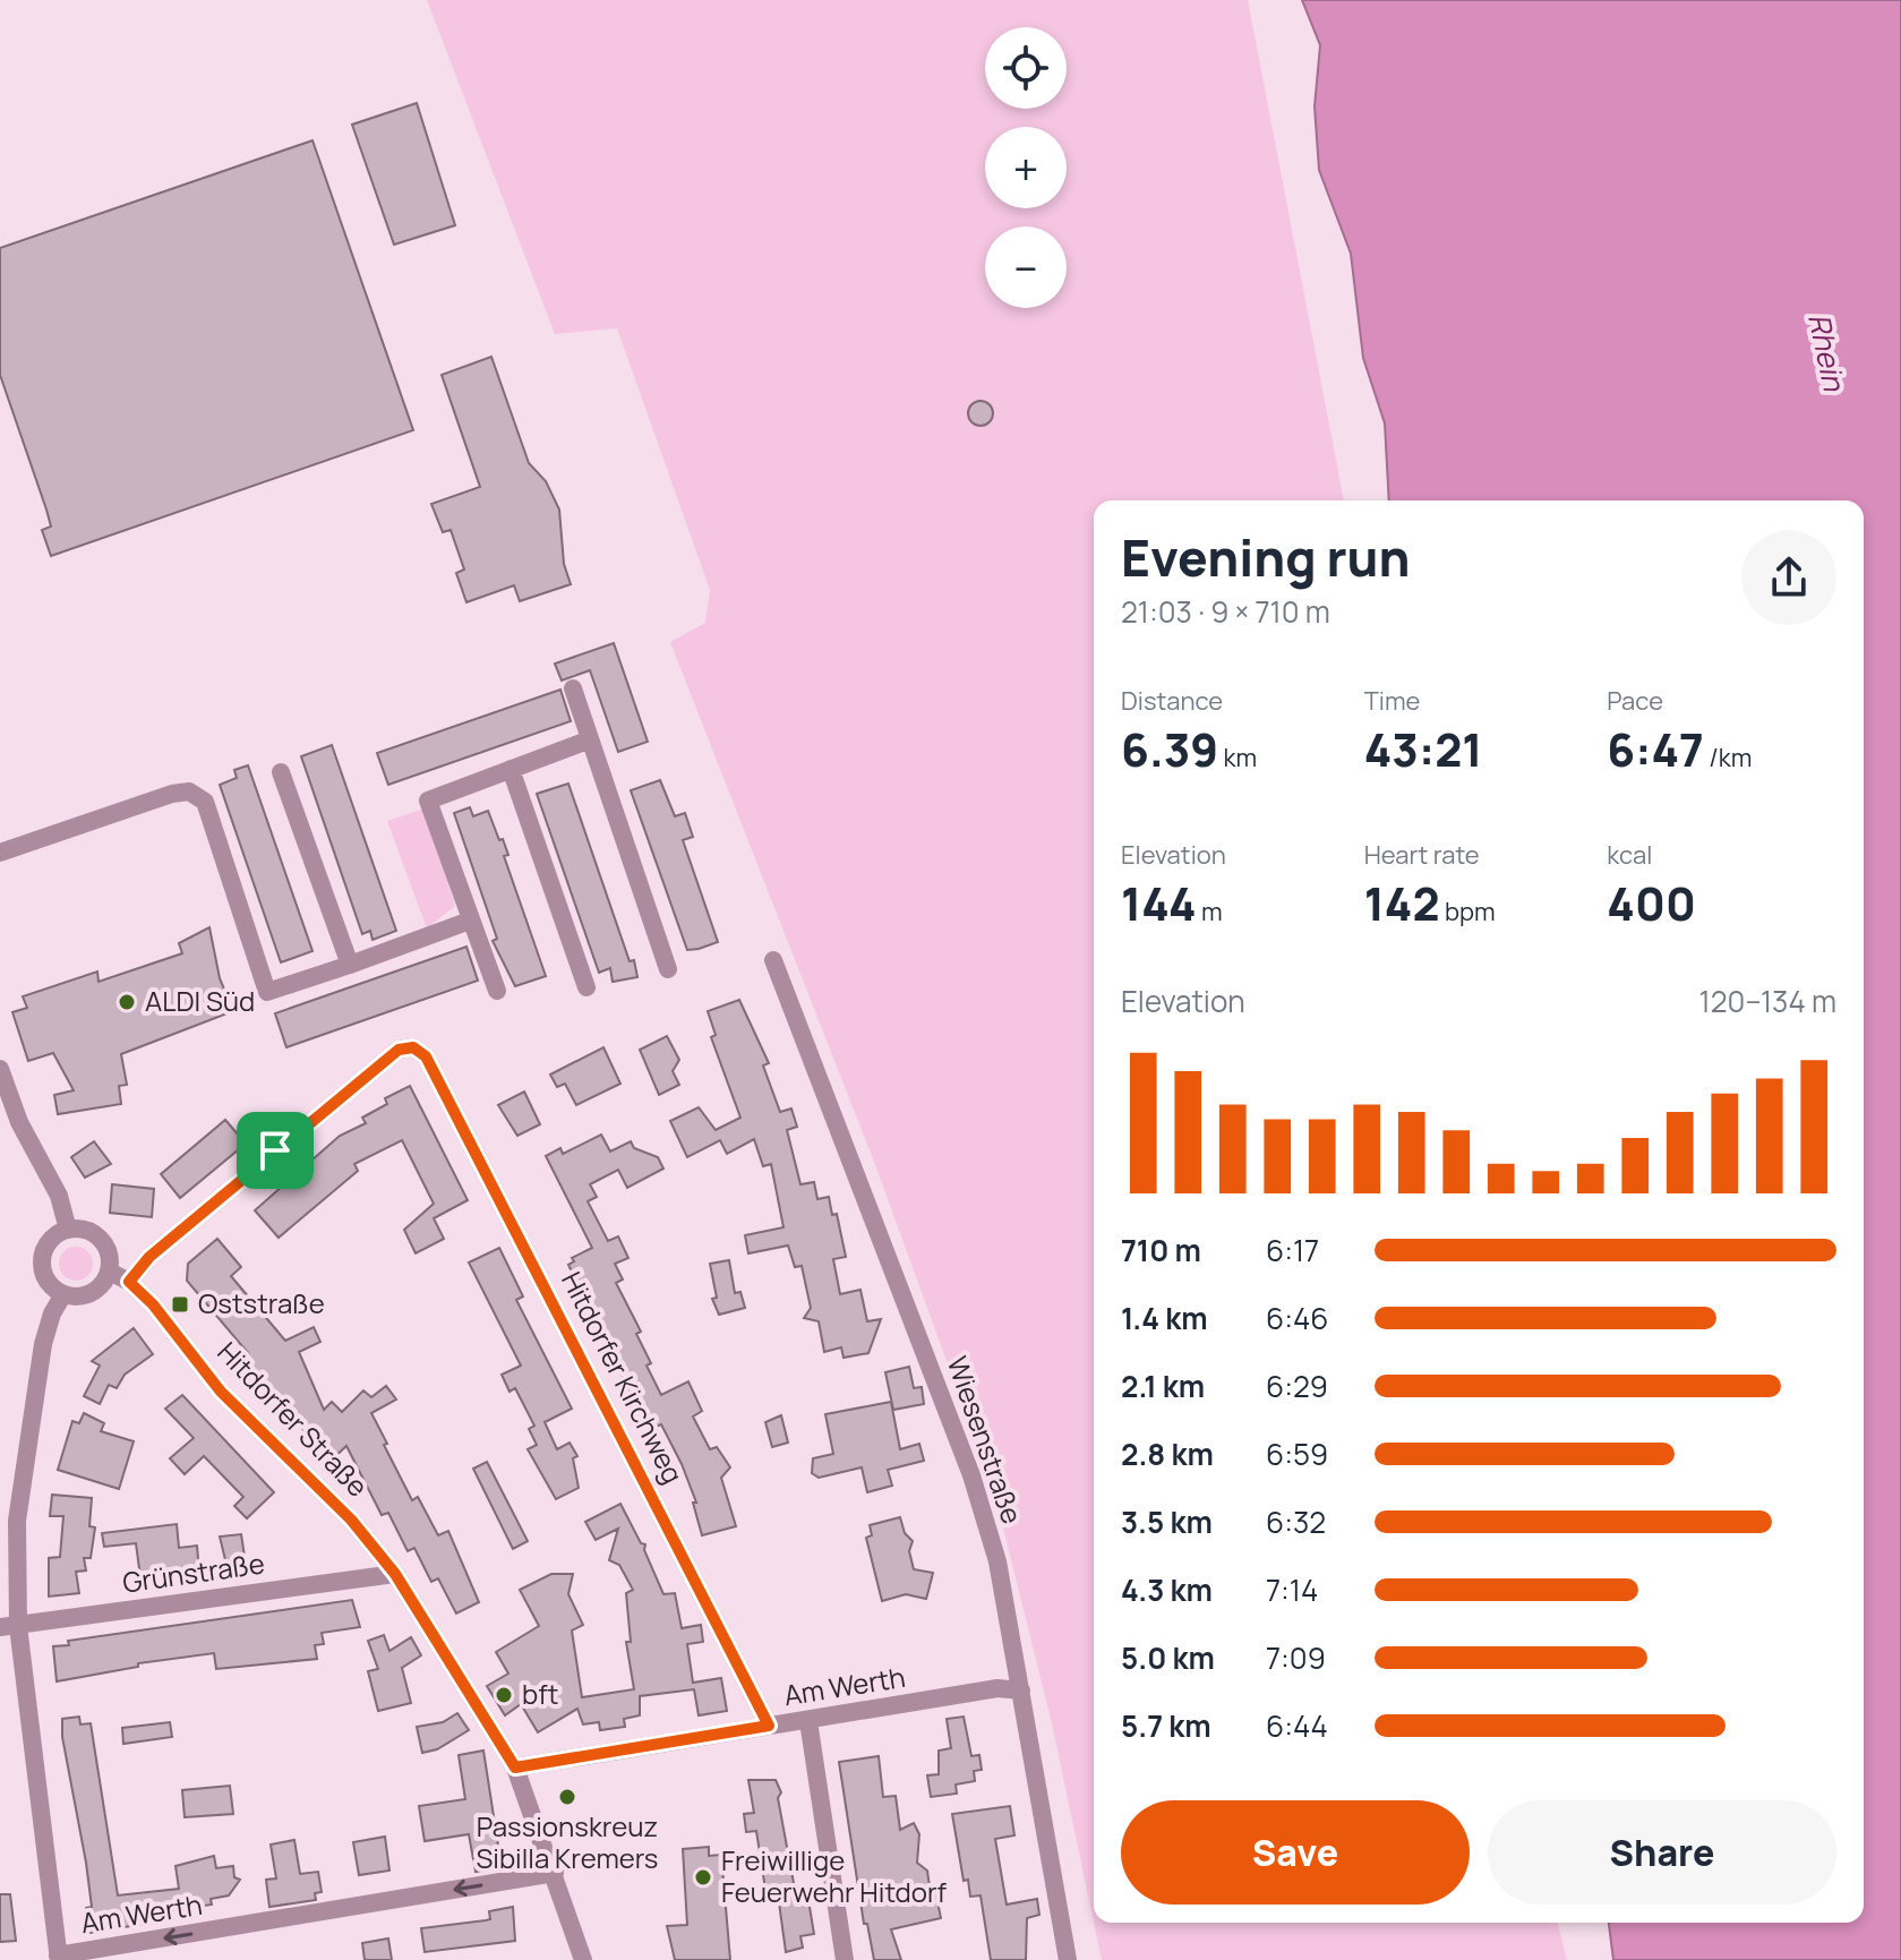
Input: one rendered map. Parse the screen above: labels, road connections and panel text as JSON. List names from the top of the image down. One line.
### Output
{"streets":{"street":["Hitdorfer Kirchweg","Hitdorfer Straße","Wiesenstraße","Grünstraße","Am Werth"]},"crossings":[["Hitdorfer Kirchweg","Hitdorfer Straße"],["Hitdorfer Kirchweg","Am Werth"],["Hitdorfer Straße","Grünstraße"],["Hitdorfer Straße","Am Werth"],["Wiesenstraße","Am Werth"]],"one_way":["Am Werth"],"water":["Rhein"],"places":{"other":["ALDI Süd","bft","Passionskreuz Sibilla Kremers","Freiwillige Feuerwehr Hitdorf"],"transit":["Oststraße"]},"page":{"map_buttons":["+","−"],"heading":["Evening run","21:03 · 9 × 710 m"],"stats":[["Distance","6.39 km"],["Time","43:21"],["Pace","6:47 /km"],["Elevation","144 m"],["Heart rate","142 bpm"],["kcal","400"]],"chart":["Elevation","120–134 m"],"list":[{"name":"710 m","note":"6:17"},{"name":"1.4 km","note":"6:46"},{"name":"2.1 km","note":"6:29"},{"name":"2.8 km","note":"6:59"},{"name":"3.5 km","note":"6:32"},{"name":"4.3 km","note":"7:14"},{"name":"5.0 km","note":"7:09"},{"name":"5.7 km","note":"6:44"}],"buttons":["Save","Share"]}}
